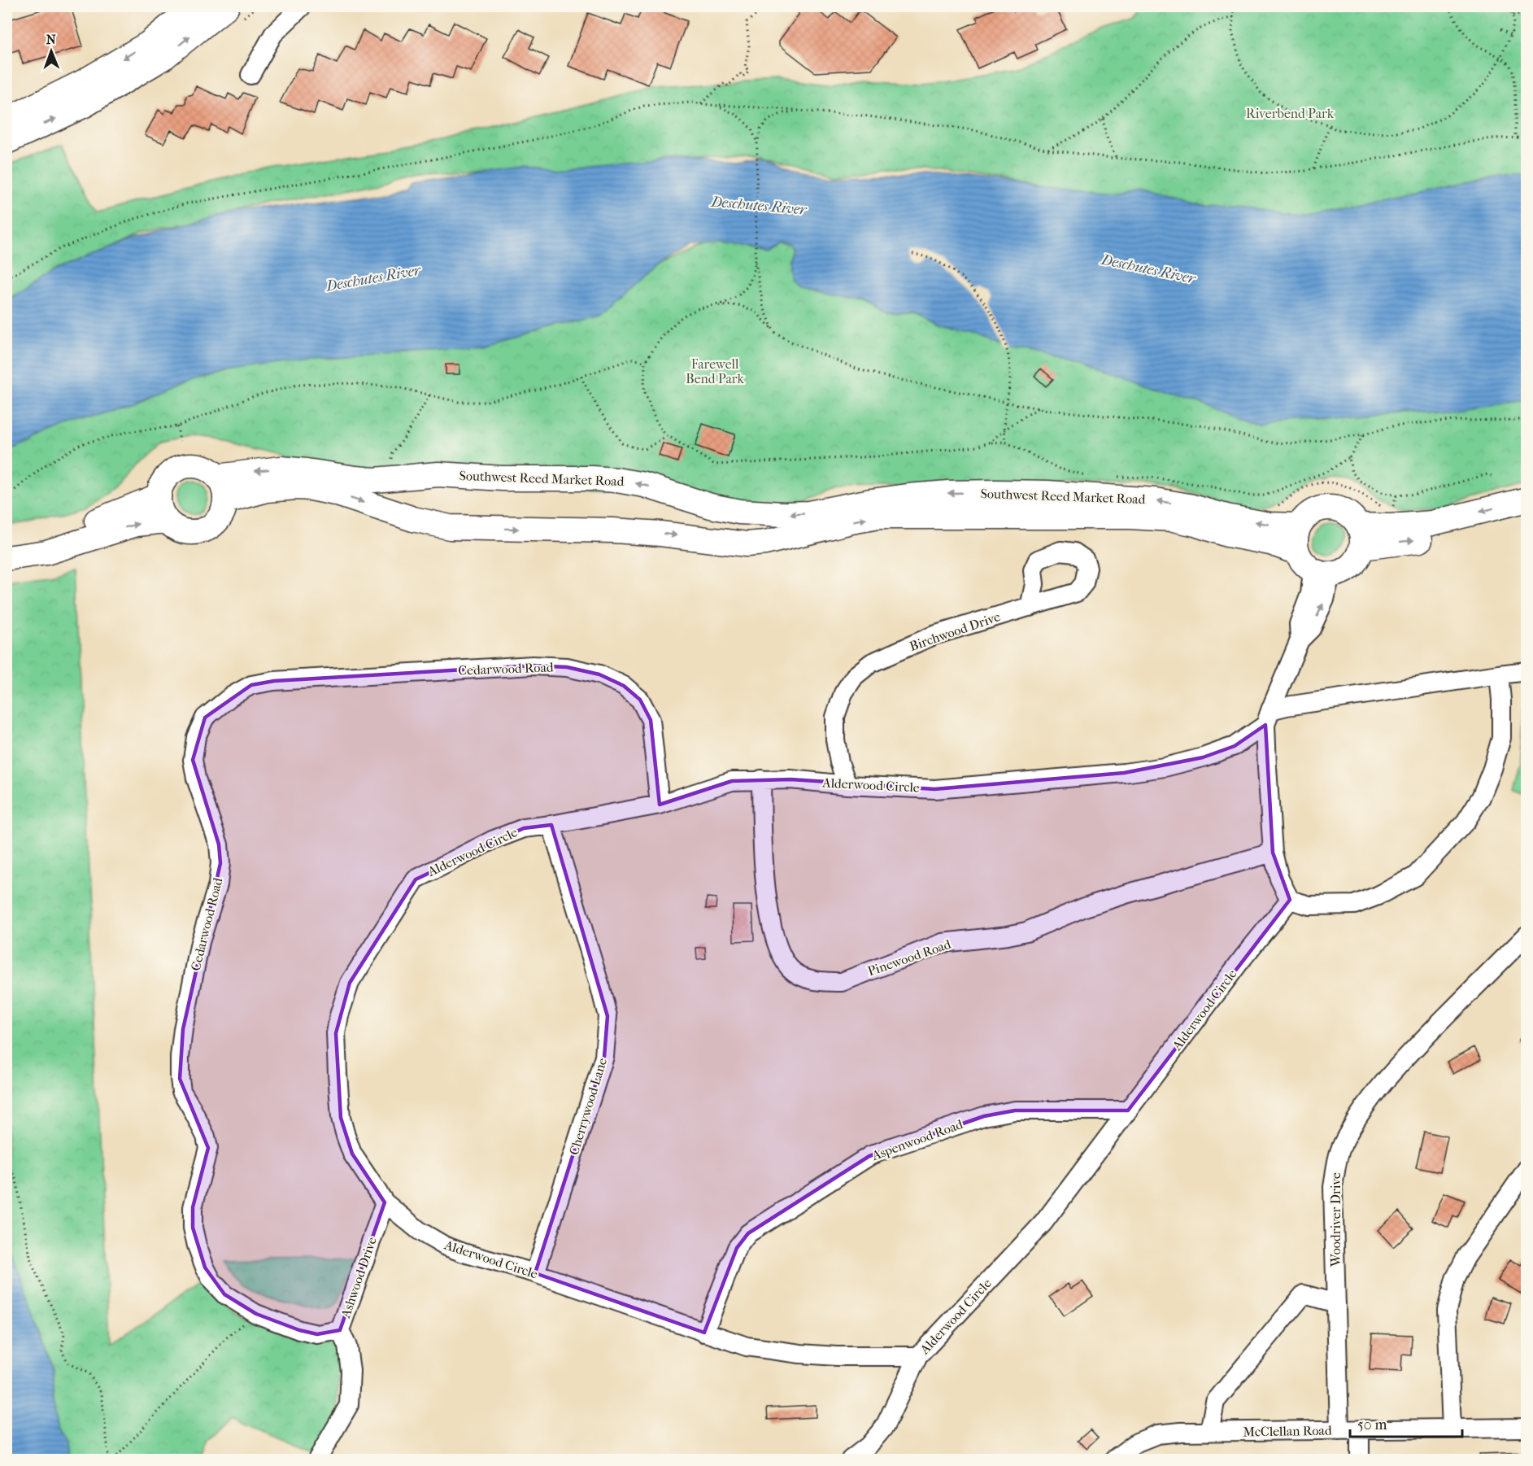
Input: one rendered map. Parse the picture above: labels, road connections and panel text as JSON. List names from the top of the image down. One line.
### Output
{"streets":{"main road":["Southwest Reed Market Road"],"street":["Birchwood Drive","Cedarwood Road","Alderwood Circle","Pinewood Road","Cherrywood Lane","Aspenwood Road","Woodriver Drive","Ashwood Drive","McClellan Road"]},"crossings":[["Birchwood Drive","Alderwood Circle"],["Cedarwood Road","Alderwood Circle"],["Cedarwood Road","Ashwood Drive"],["Alderwood Circle","Pinewood Road"],["Alderwood Circle","Cherrywood Lane"],["Alderwood Circle","Aspenwood Road"],["Alderwood Circle","Ashwood Drive"],["Woodriver Drive","McClellan Road"]],"water":["Deschutes River"],"parks":["Riverbend Park","Farewell Bend Park"],"scale_bar":"50 m","north":"top"}
